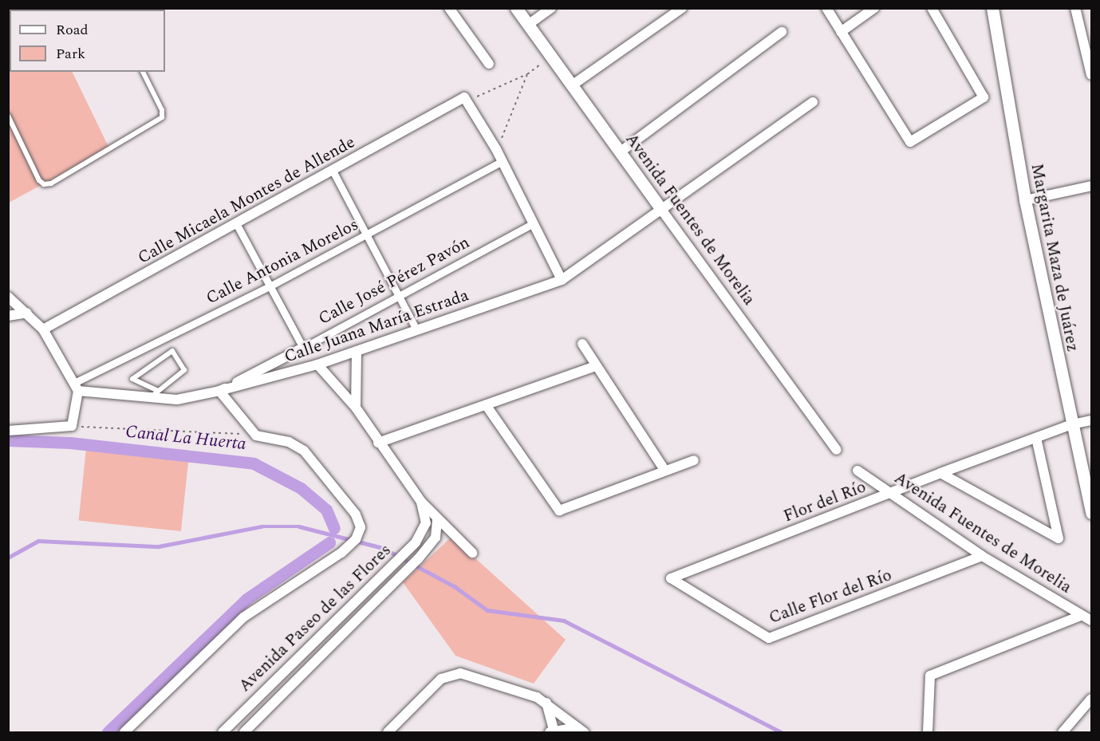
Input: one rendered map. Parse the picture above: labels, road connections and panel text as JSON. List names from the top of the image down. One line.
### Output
{"streets":{"street":["Calle Micaela Montes de Allende","Avenida Fuentes de Morelia","Margarita Maza de Juárez","Calle Antonia Morelos","Calle José Pérez Pavón","Calle Juana María Estrada","Flor del Río","Calle Flor del Río","Avenida Paseo de las Flores"]},"crossings":[["Avenida Fuentes de Morelia","Calle Juana María Estrada"],["Avenida Fuentes de Morelia","Flor del Río"],["Avenida Fuentes de Morelia","Calle Flor del Río"],["Margarita Maza de Juárez","Flor del Río"],["Calle Antonia Morelos","Calle Juana María Estrada"],["Calle José Pérez Pavón","Calle Juana María Estrada"],["Flor del Río","Calle Flor del Río"]],"water":["Canal La Huerta"],"legend":["Road","Park"]}
